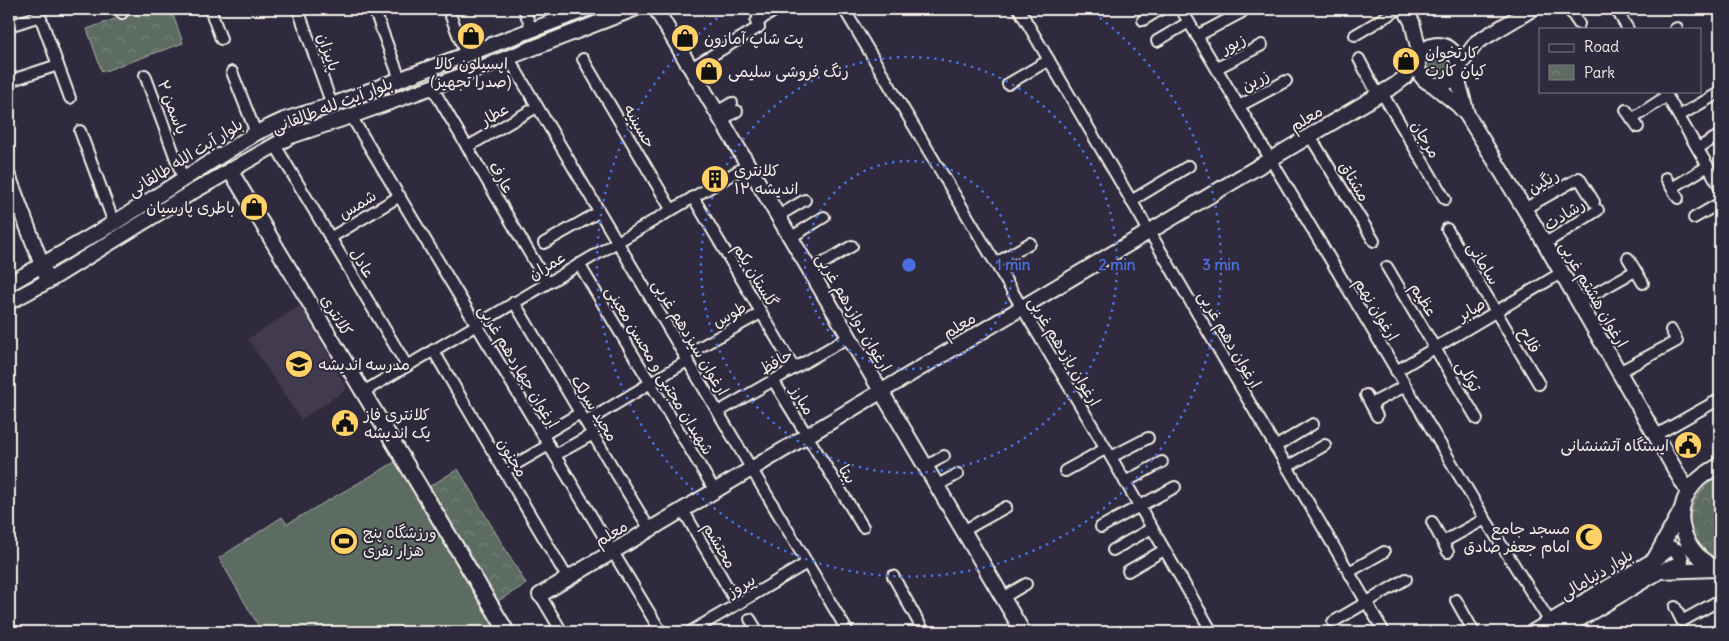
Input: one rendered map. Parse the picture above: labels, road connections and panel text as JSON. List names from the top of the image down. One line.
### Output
{"streets":{"street":["زیور","پاییزان","زرین","بلوار آیت لله طالقانی","یاسمن ۲","عطار","معلم","حسینیه","مرجان","بلوار آیت الله طالقانی","عارف","مشتاق","رنگین","شمس","رشادت","عادل","سامانی","عمران","گلستان یکم","ارغوان هشتم غربی","عظیم","ارغوان نهم","صابر","ارغوان دوازدهم غربی","طوس","کلانتری","ارغوان سیزدهم غربی","ارغوان دهم غربی","فلاح","ارغوان یازدهم غربی","حافظ","ارغوان چهاردهم غربی","شهیدان مجتبی و محسن معینی","توکلی","مبارز","مجید سرلک","مجنون","بیتا","محتشم","بلوار دنیامالی","پیروز"]},"crossings":[["زیور","ارغوان نهم"],["پاییزان","بلوار آیت الله طالقانی"],["زرین","ارغوان نهم"],["بلوار آیت لله طالقانی","عارف"],["بلوار آیت لله طالقانی","عادل"],["بلوار آیت لله طالقانی","کلانتری"],["بلوار آیت لله طالقانی","ارغوان سیزدهم غربی"],["بلوار آیت لله طالقانی","ارغوان چهاردهم غربی"],["یاسمن ۲","بلوار آیت الله طالقانی"],["عطار","عارف"],["عطار","ارغوان سیزدهم غربی"],["معلم","مرجان"],["معلم","مشتاق"],["معلم","ارغوان نهم"],["معلم","ارغوان دوازدهم غربی"],["معلم","ارغوان سیزدهم غربی"],["معلم","ارغوان دهم غربی"],["معلم","ارغوان یازدهم غربی"],["معلم","ارغوان چهاردهم غربی"],["معلم","شهیدان مجتبی و محسن معینی"],["معلم","مبارز"],["معلم","مجید سرلک"],["معلم","مجنون"],["معلم","بیتا"],["معلم","محتشم"],["حسینیه","عمران"],["عارف","عمران"],["رنگین","رشادت"],["رنگین","ارغوان هشتم غربی"],["شمس","عادل"],["شمس","ارغوان چهاردهم غربی"],["رشادت","ارغوان هشتم غربی"],["عادل","عمران"],["سامانی","صابر"],["سامانی","فلاح"],["عمران","گلستان یکم"],["عمران","ارغوان دوازدهم غربی"],["عمران","کلانتری"],["عمران","ارغوان سیزدهم غربی"],["عمران","ارغوان چهاردهم غربی"],["عمران","شهیدان مجتبی و محسن معینی"],["عمران","مجید سرلک"],["عمران","مجنون"],["گلستان یکم","طوس"],["گلستان یکم","حافظ"],["ارغوان هشتم غربی","صابر"],["ارغوان هشتم غربی","بلوار دنیامالی"],["عظیم","صابر"],["عظیم","توکلی"],["ارغوان نهم","صابر"],["ارغوان نهم","بلوار دنیامالی"],["صابر","فلاح"],["صابر","توکلی"],["ارغوان دوازدهم غربی","حافظ"],["طوس","ارغوان سیزدهم غربی"],["طوس","ارغوان چهاردهم غربی"],["طوس","شهیدان مجتبی و محسن معینی"],["طوس","مجید سرلک"],["ارغوان سیزدهم غربی","حافظ"],["ارغوان سیزدهم غربی","پیروز"],["حافظ","مبارز"],["مبارز","بیتا"]],"places":{"shop":["اپسیلون کالا (صدرا تجهیز)","پت شاپ آمازون","کارتخوان کیان کارت","رنگ فروشی سلیمی","باطری پارسيان"],"building":["کلانتری ۱۲ اندیشه"],"school or university":["مدرسه اندیشه"],"public building":["کلانتری فاز یک اندیشه","ایستگاه آتشنشانی"],"mosque":["مسجد جامع امام جعفر صادق"],"sports":["ورزشگاه پنج هزار نفری"]},"legend":["Road","Park"],"rings":["1 min","2 min","3 min"]}
